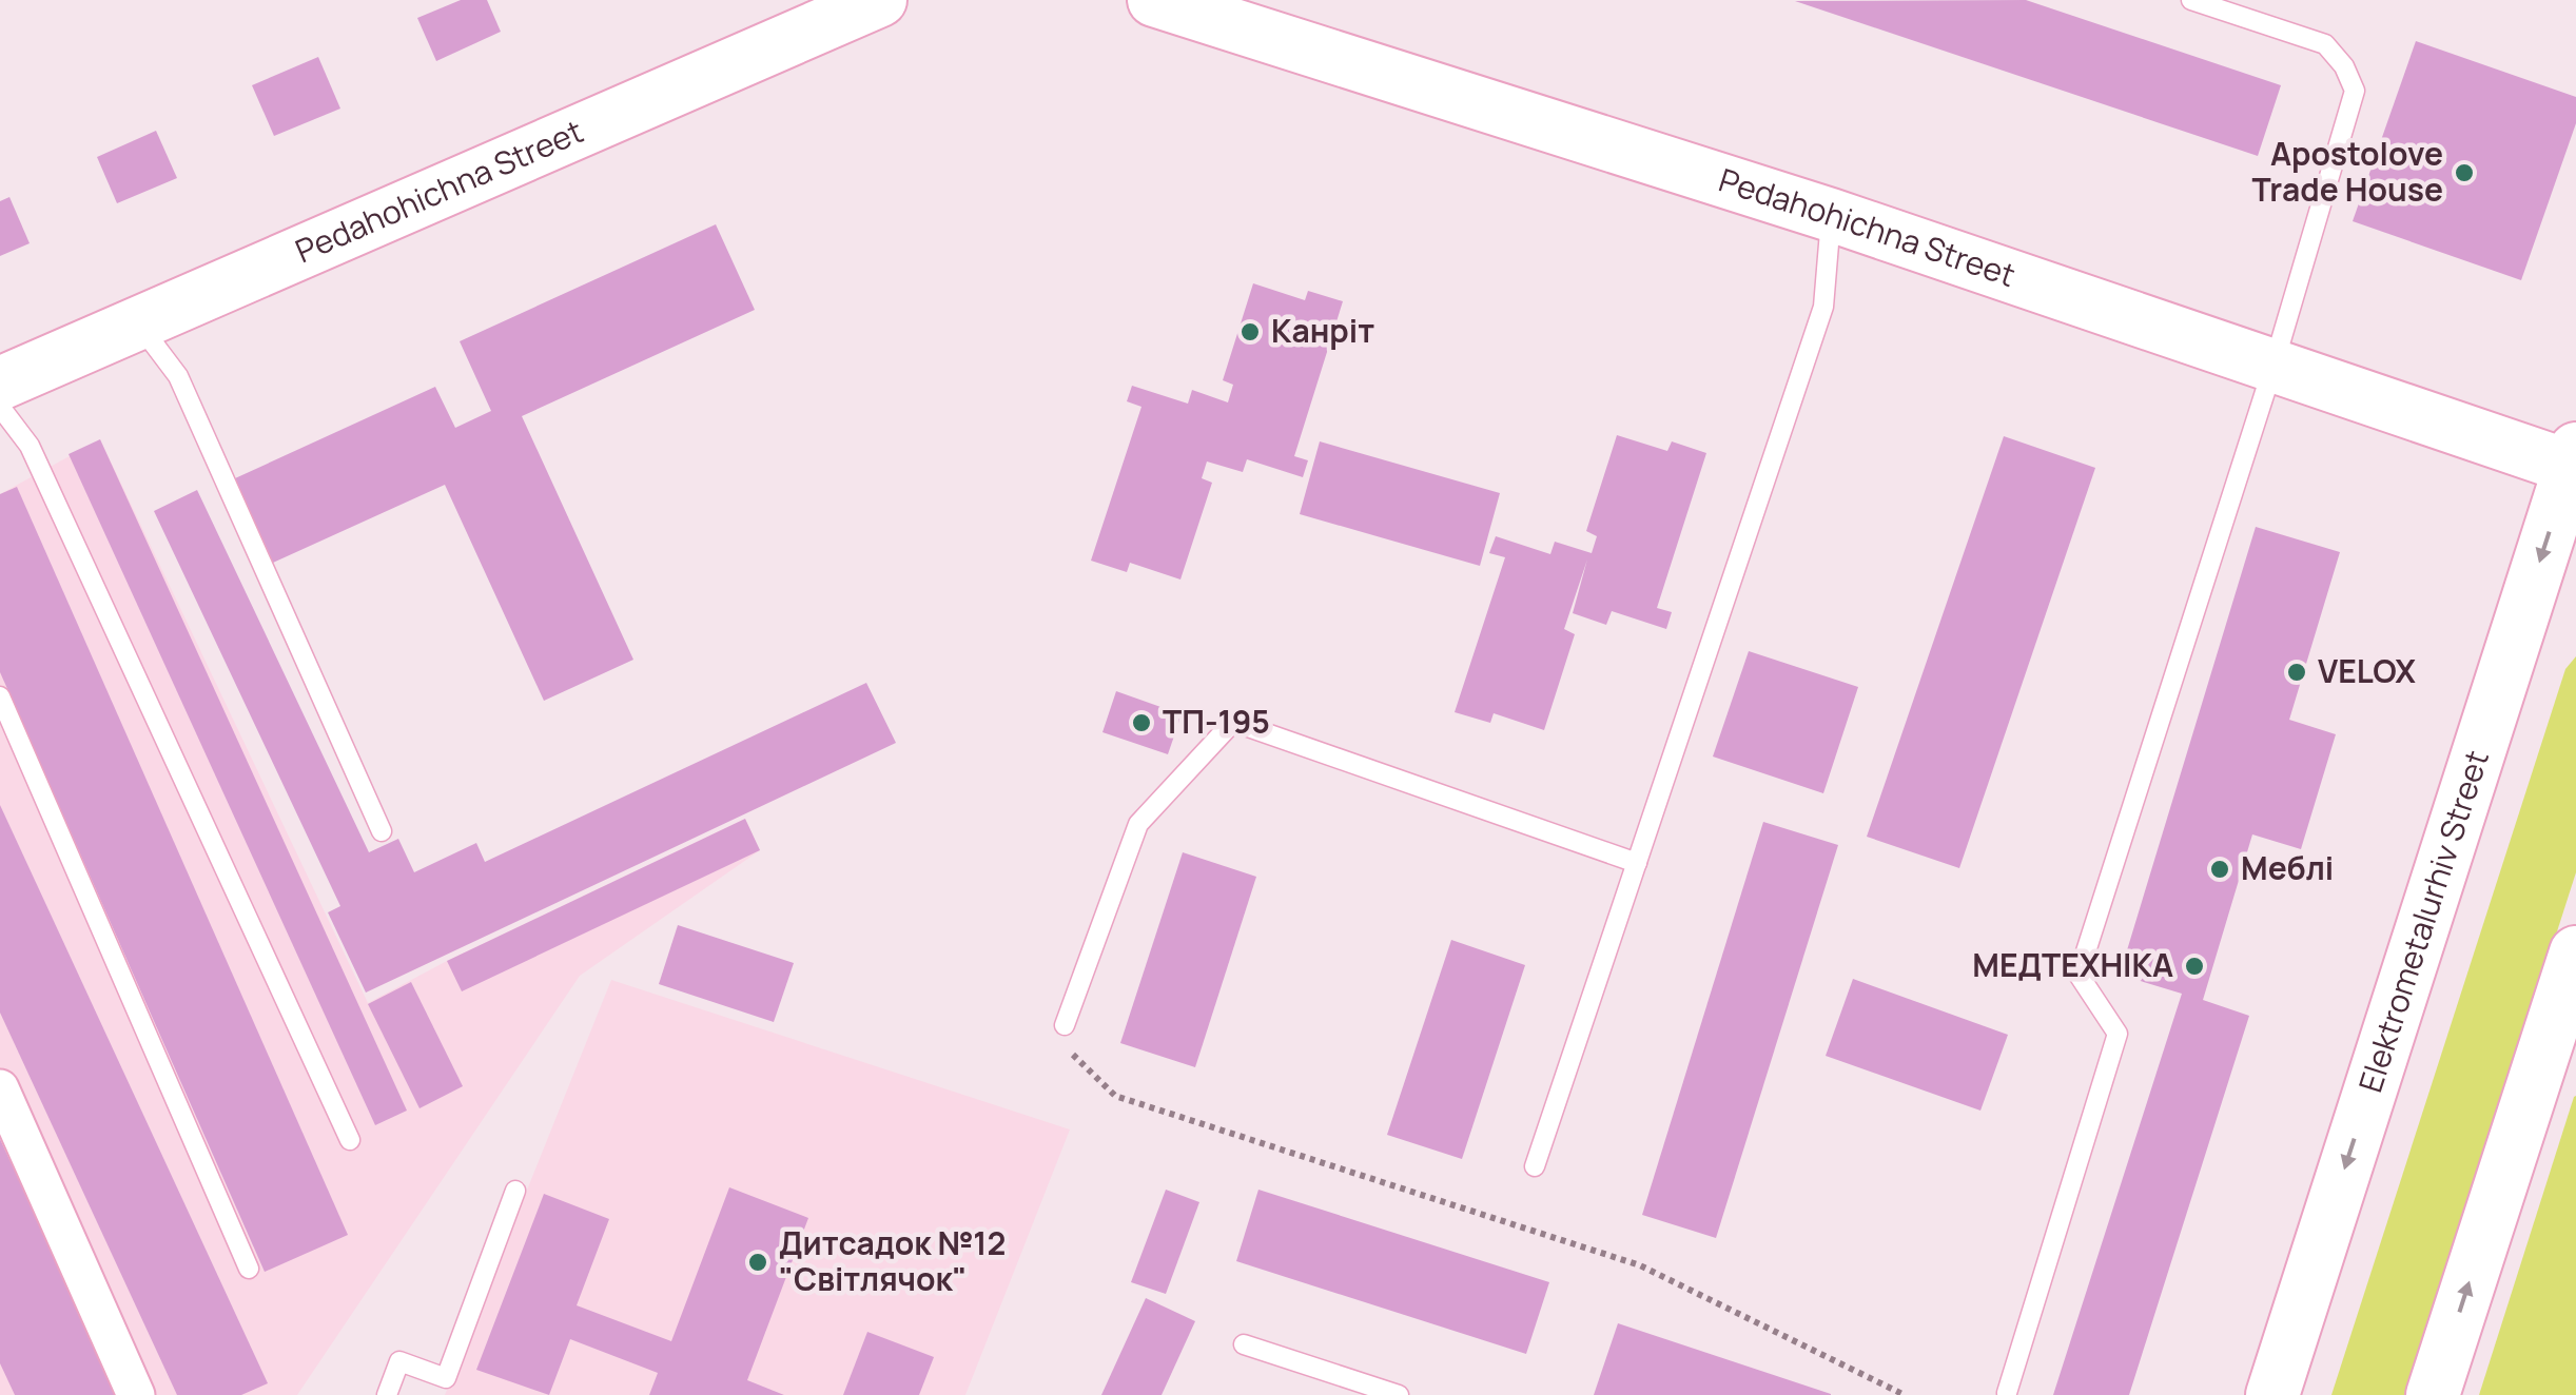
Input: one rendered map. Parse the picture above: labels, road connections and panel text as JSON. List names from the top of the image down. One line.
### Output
{"streets":{"main road":["Pedahohichna Street","Elektrometalurhiv Street"]},"crossings":[["Pedahohichna Street","Elektrometalurhiv Street"]],"places":["Apostolove Trade House","Канріт","VELOX","ТП-195","Меблі","МЕДТЕХНІКА","Дитсадок №12 \"Світлячок\""]}
